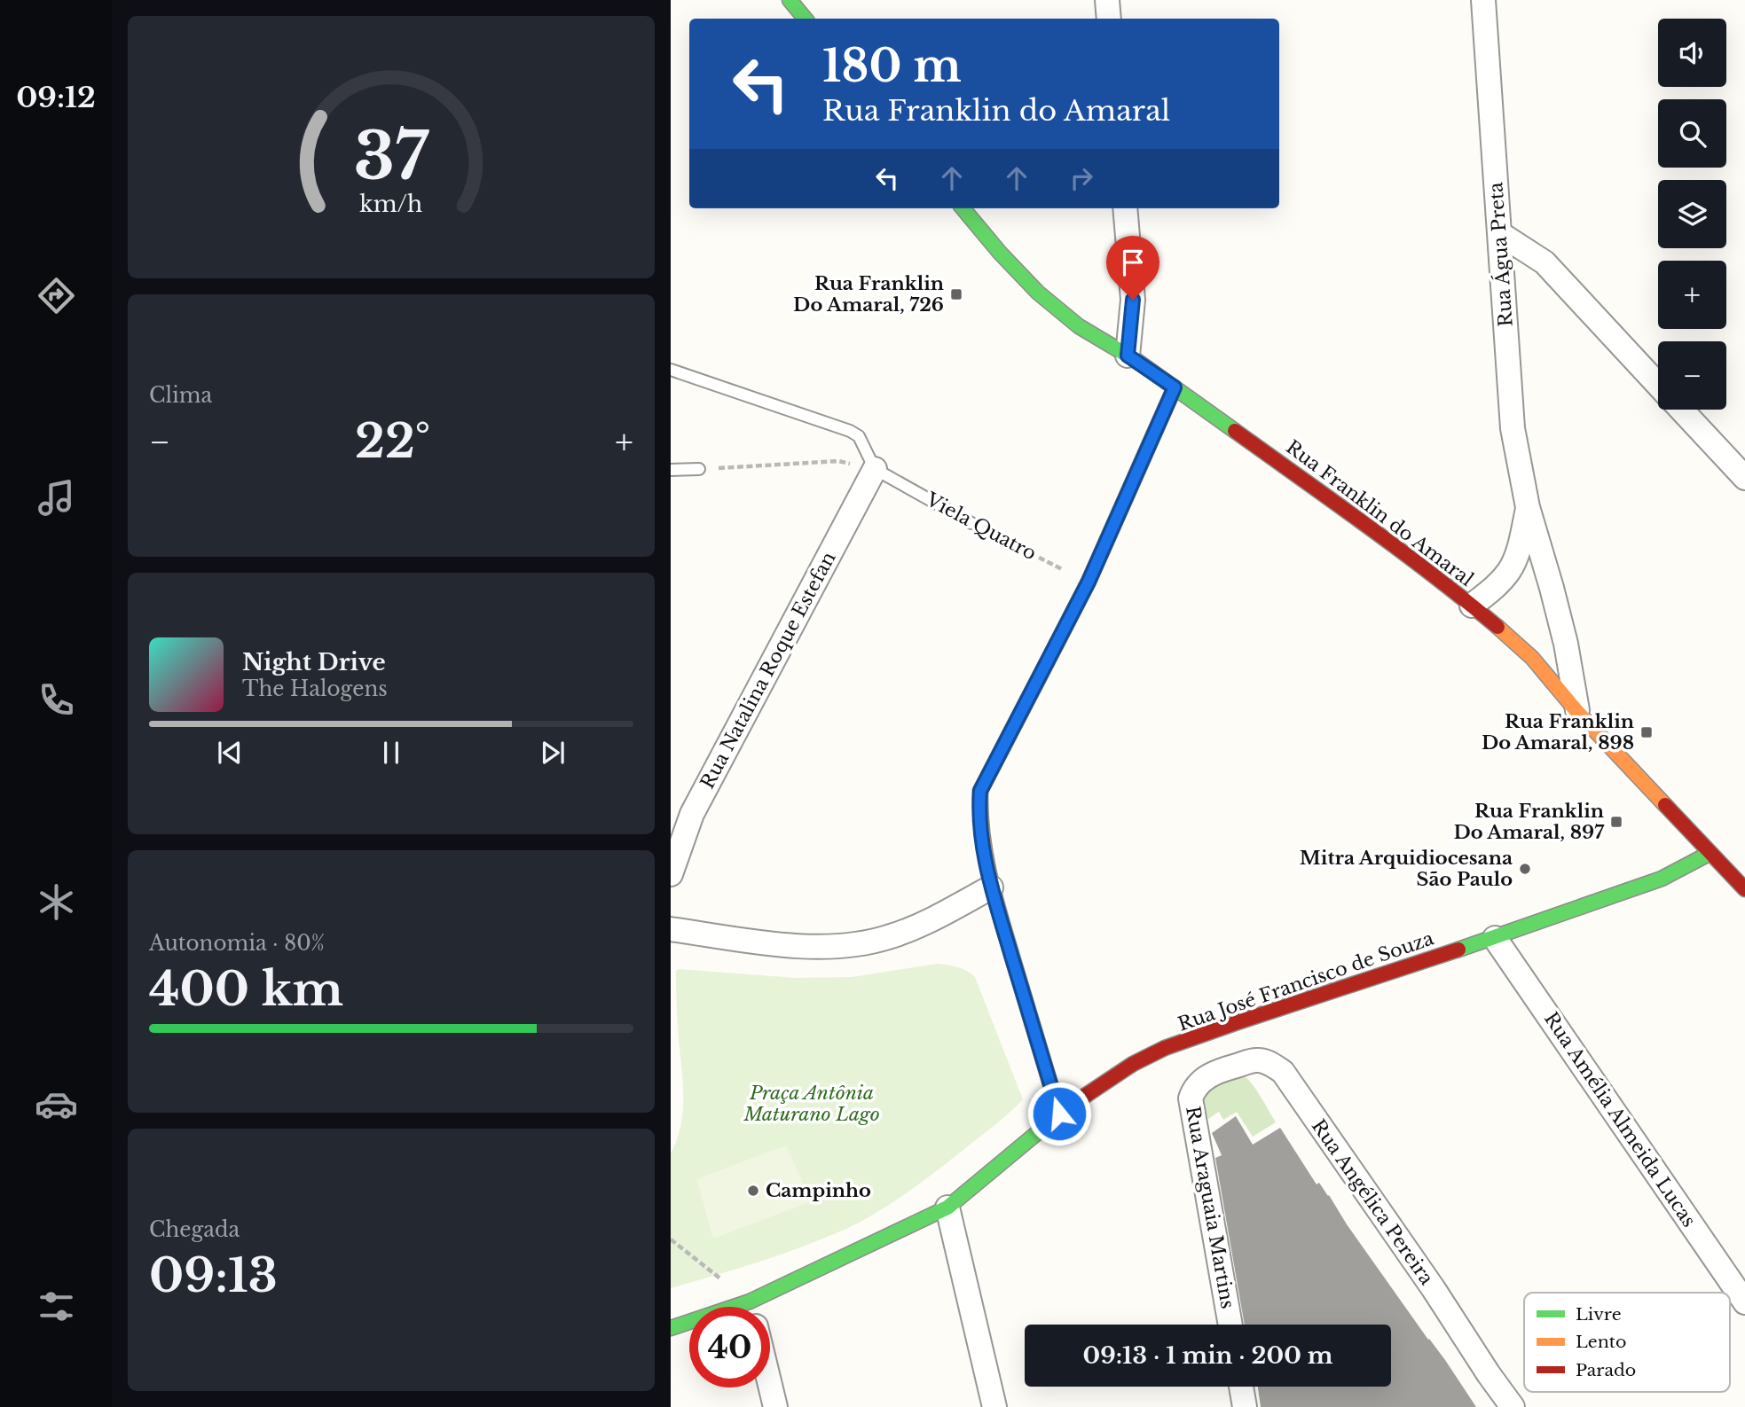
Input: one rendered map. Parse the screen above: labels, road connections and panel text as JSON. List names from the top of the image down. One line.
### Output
{"streets":{"street":["Rua Água Preta","Rua Franklin do Amaral","Rua Natalina Roque Estefan","Rua José Francisco de Souza","Rua Amélia Almeida Lucas","Rua Angélica Pereira","Rua Araguaia Martins"],"lane":["Viela Quatro"]},"crossings":[["Rua Água Preta","Rua Franklin do Amaral"],["Rua Franklin do Amaral","Rua José Francisco de Souza"],["Viela Quatro","Rua Natalina Roque Estefan"],["Rua José Francisco de Souza","Rua Amélia Almeida Lucas"],["Rua Angélica Pereira","Rua Araguaia Martins"]],"parks":["Praça Antônia Maturano Lago"],"places":{"transit":["Rua Franklin Do Amaral, 726","Rua Franklin Do Amaral, 898","Rua Franklin Do Amaral, 897"],"other":["Mitra Arquidiocesana São Paulo","Campinho"]},"legend":["Livre","Lento","Parado"],"page":{"tabs":"09:12","map_buttons":["+","−"],"turn":["180 m","Rua Franklin do Amaral"],"tile":["Clima",["Autonomia · 80%","400 km"],["Chegada","09:13"]],"heat":["−","22°","+"],"song":["Night Drive","The Halogens"],"limit":"40","trip":"09:13 · 1 min · 200 m","gauge":["37","km/h"]}}
